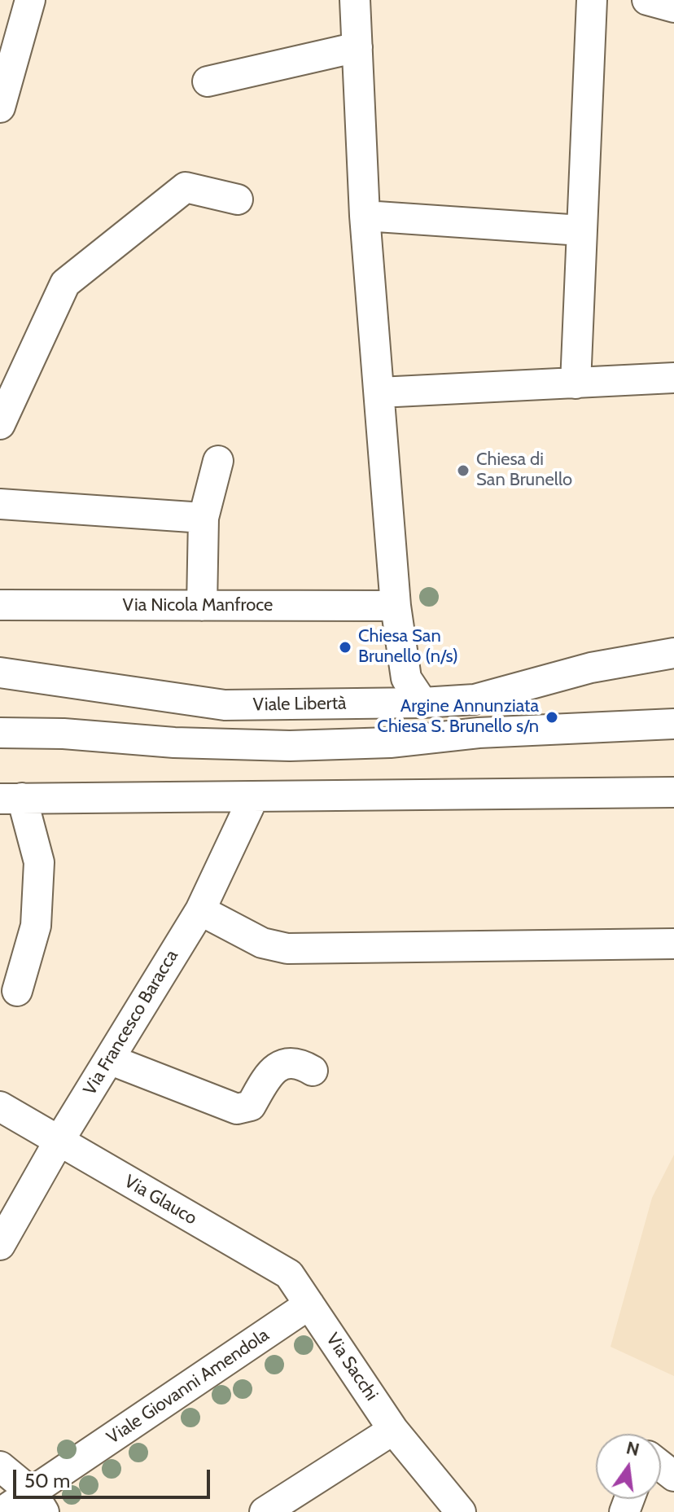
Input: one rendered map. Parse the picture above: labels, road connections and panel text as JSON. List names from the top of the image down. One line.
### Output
{"streets":{"street":["Via Nicola Manfroce","Viale Libertà","Via Francesco Baracca","Via Glauco","Via Sacchi","Viale Giovanni Amendola"]},"crossings":[["Via Francesco Baracca","Via Glauco"],["Via Glauco","Via Sacchi"],["Via Glauco","Viale Giovanni Amendola"],["Via Sacchi","Viale Giovanni Amendola"]],"places":["Chiesa di San Brunello","Chiesa San Brunello (n/s)","Argine Annunziata Chiesa S. Brunello s/n"],"scale_bar":"50 m","north":"top"}
